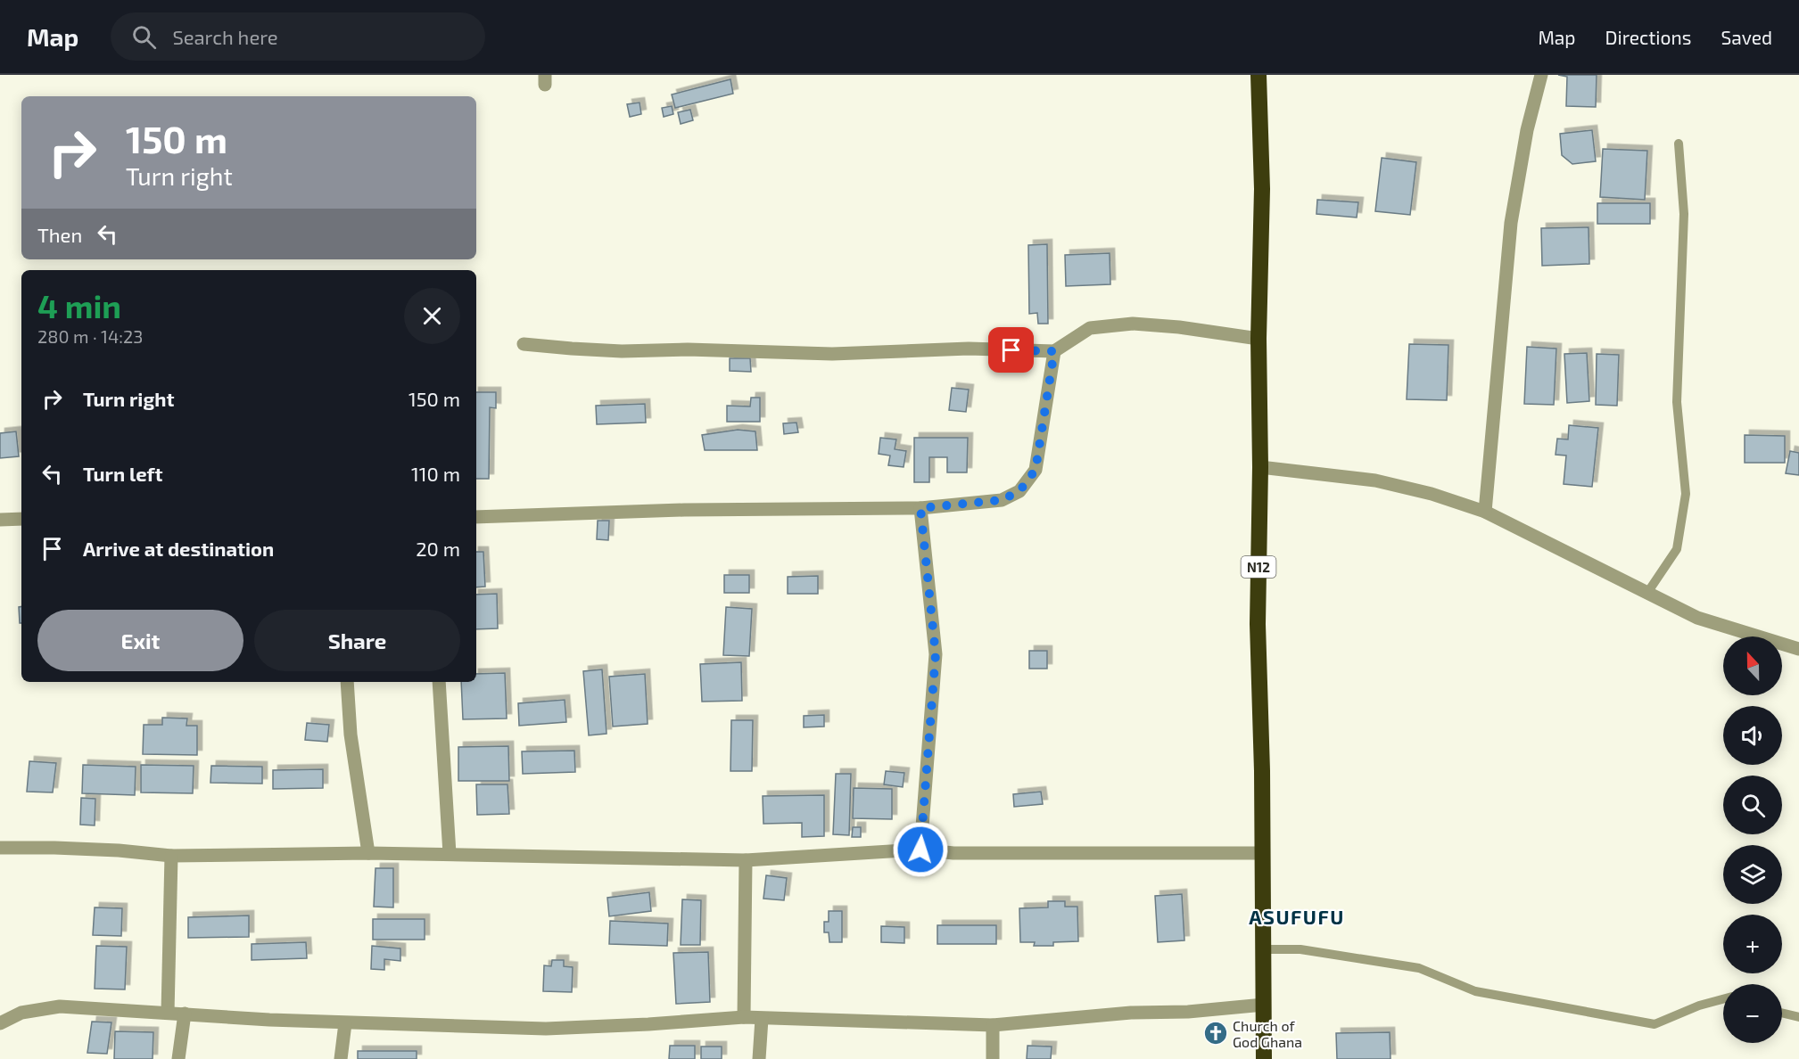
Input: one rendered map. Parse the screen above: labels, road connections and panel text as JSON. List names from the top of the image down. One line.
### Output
{"streets":{"highway":["N12"]},"districts":["ASUFUFU"],"places":{"church":["Church of God Ghana"]},"north":"top","page":{"header":"Map","search":"Search here","nav":["Map","Directions","Saved"],"turn":["150 m","Turn right"],"then":"Then","heading":["4 min","280 m · 14:23"],"list":[{"name":"Turn right","value":"150 m"},{"name":"Turn left","value":"110 m"},{"name":"Arrive at destination","value":"20 m"}],"buttons":["Exit","Share"],"map_buttons":["+","−"]}}
